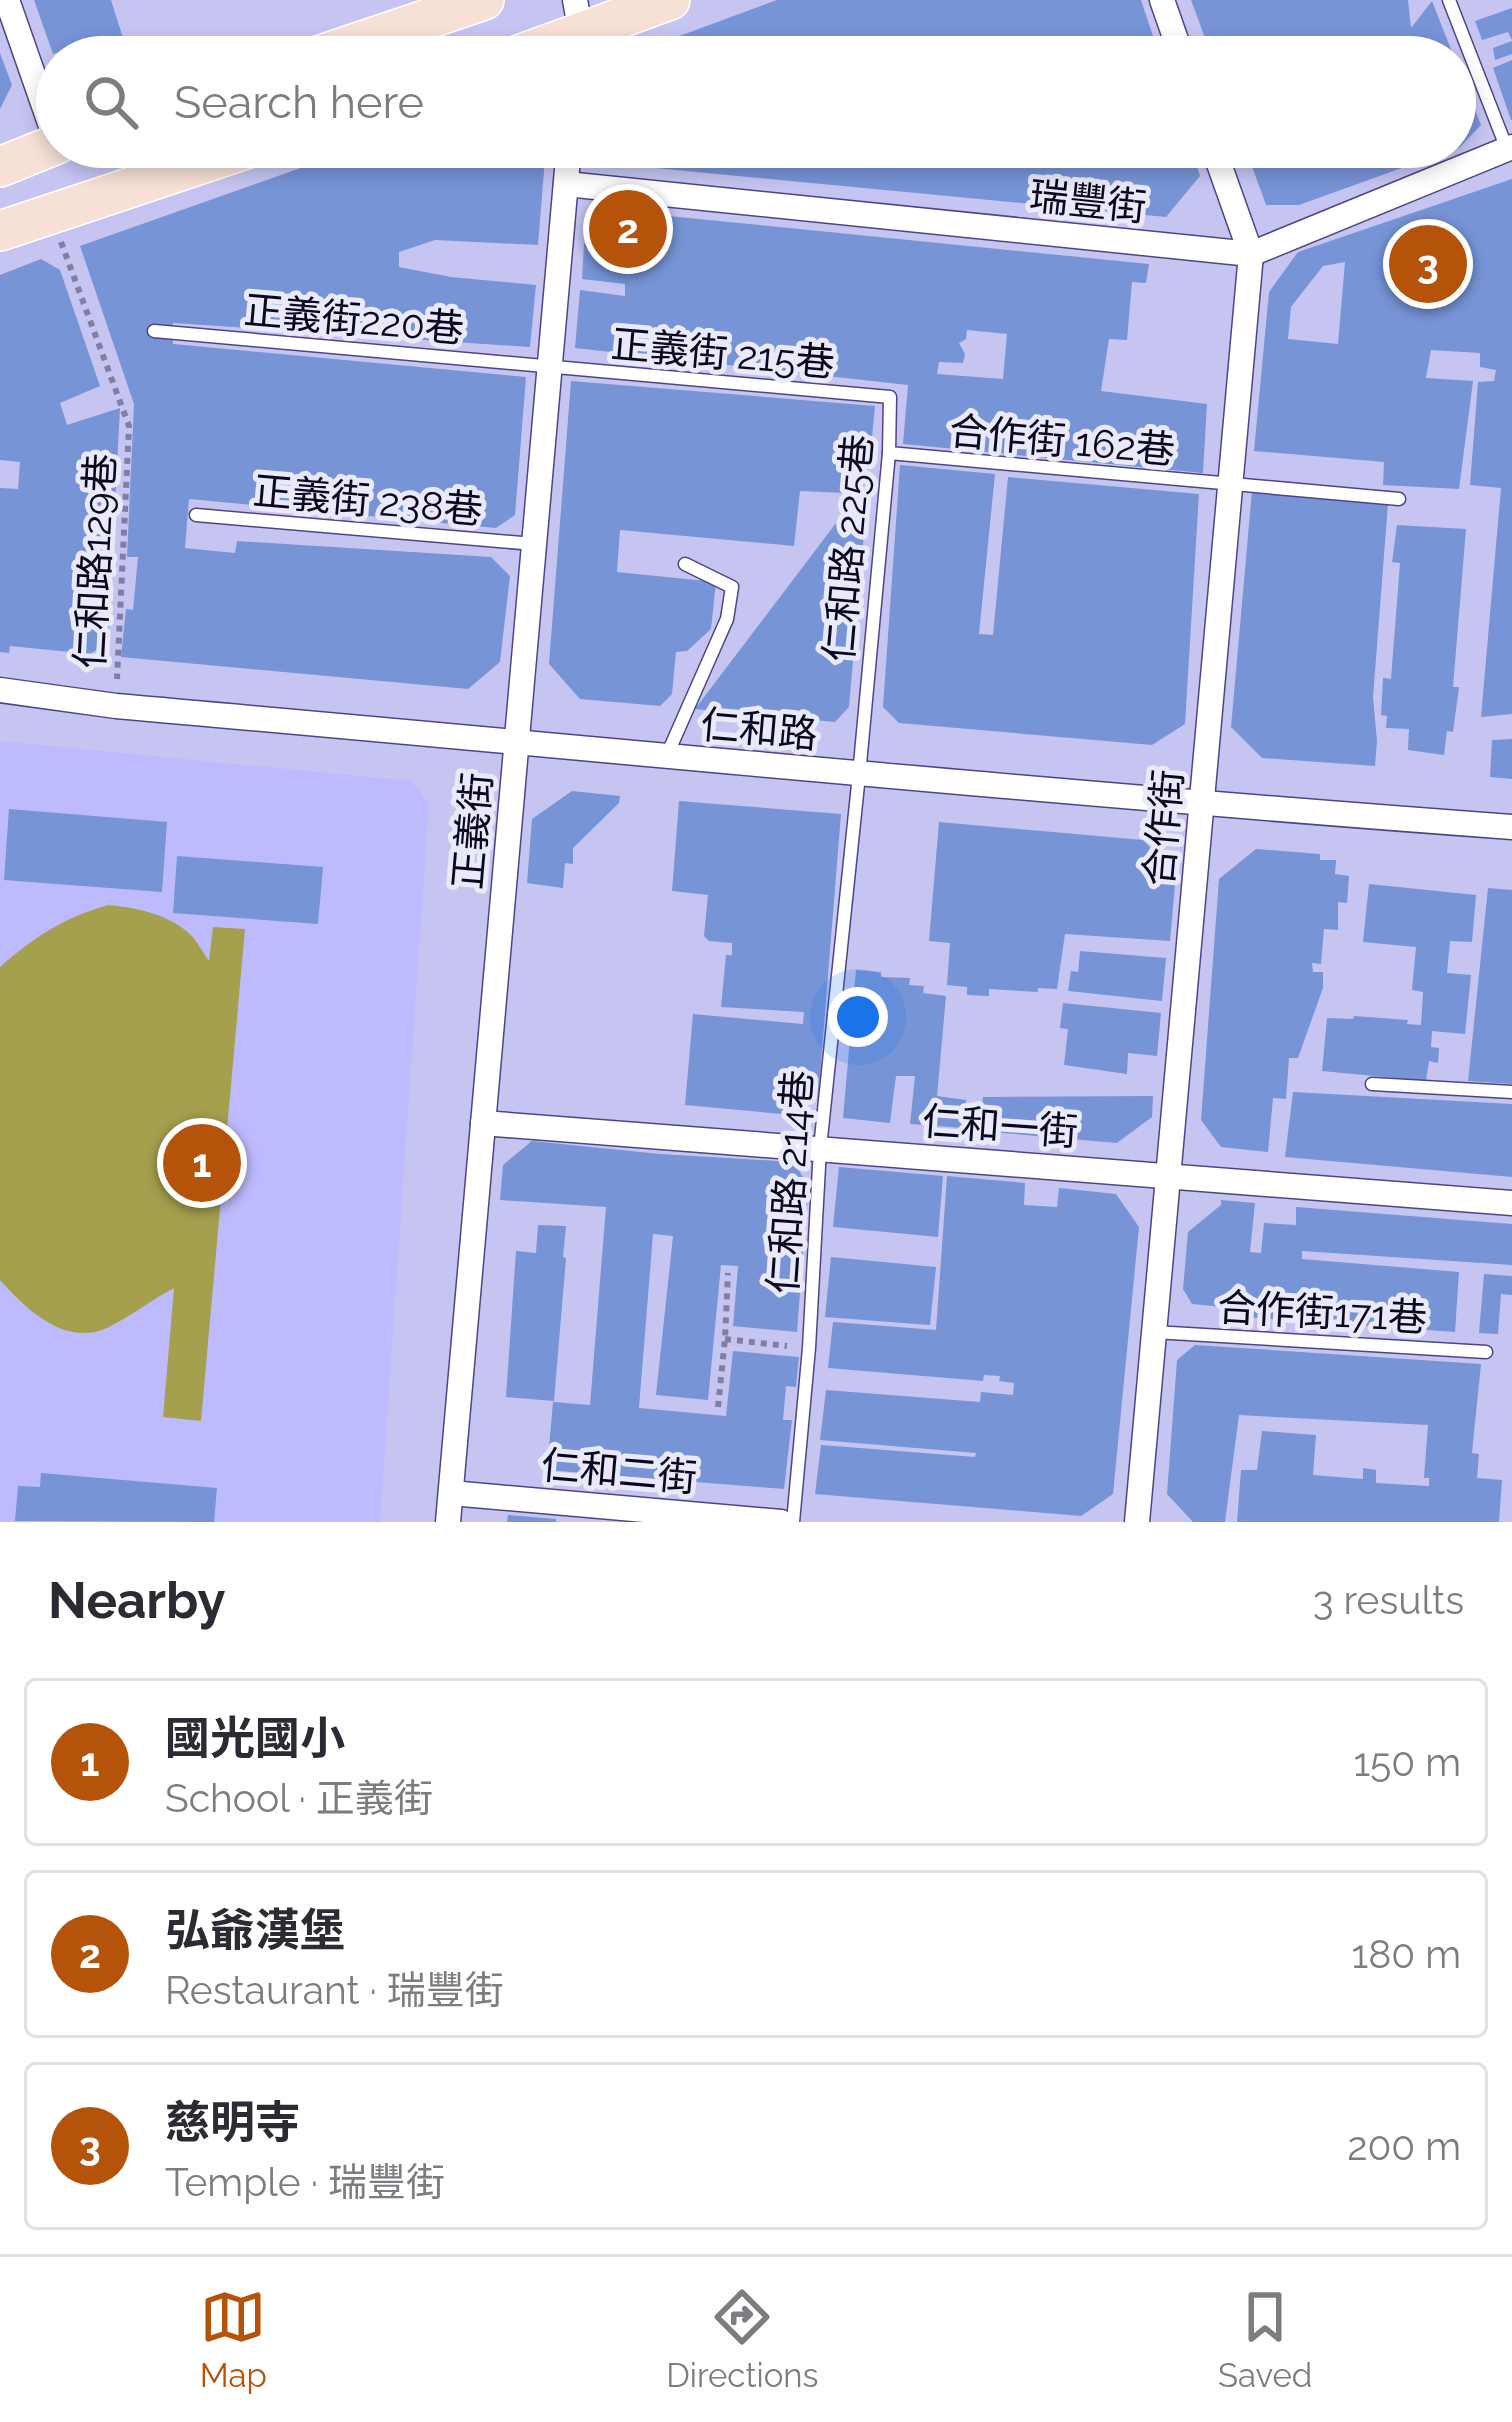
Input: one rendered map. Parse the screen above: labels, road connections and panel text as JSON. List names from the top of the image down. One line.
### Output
{"streets":{"street":["瑞豐街","仁和路","合作街","正義街","仁和一街","仁和二街"],"lane":["正義街220巷","正義街 215巷","合作街 162巷","正義街 238巷","仁和路 225巷","仁和路 214巷","合作街171巷"],"path":["仁和路129巷"]},"crossings":[["瑞豐街","合作街"],["瑞豐街","正義街"],["正義街220巷","正義街 215巷"],["正義街220巷","正義街"],["正義街 215巷","仁和路 225巷"],["正義街 215巷","正義街"],["合作街 162巷","仁和路 225巷"],["合作街 162巷","合作街"],["正義街 238巷","正義街"],["仁和路 225巷","仁和路"],["仁和路 225巷","仁和路 214巷"],["仁和路129巷","仁和路"],["仁和路","合作街"],["仁和路","正義街"],["仁和路","仁和路 214巷"],["合作街","仁和一街"],["合作街","合作街171巷"],["正義街","仁和一街"],["正義街","仁和二街"],["仁和一街","仁和路 214巷"]],"page":{"search":"Search here","pins":["2","3","1"],"heading":["Nearby","3 results"],"list":[{"mark":"1","name":"國光國小","note":"School · 正義街","value":"150 m"},{"mark":"2","name":"弘爺漢堡","note":"Restaurant · 瑞豐街","value":"180 m"},{"mark":"3","name":"慈明寺","note":"Temple · 瑞豐街","value":"200 m"}],"nav":["Map","Directions","Saved"]}}
